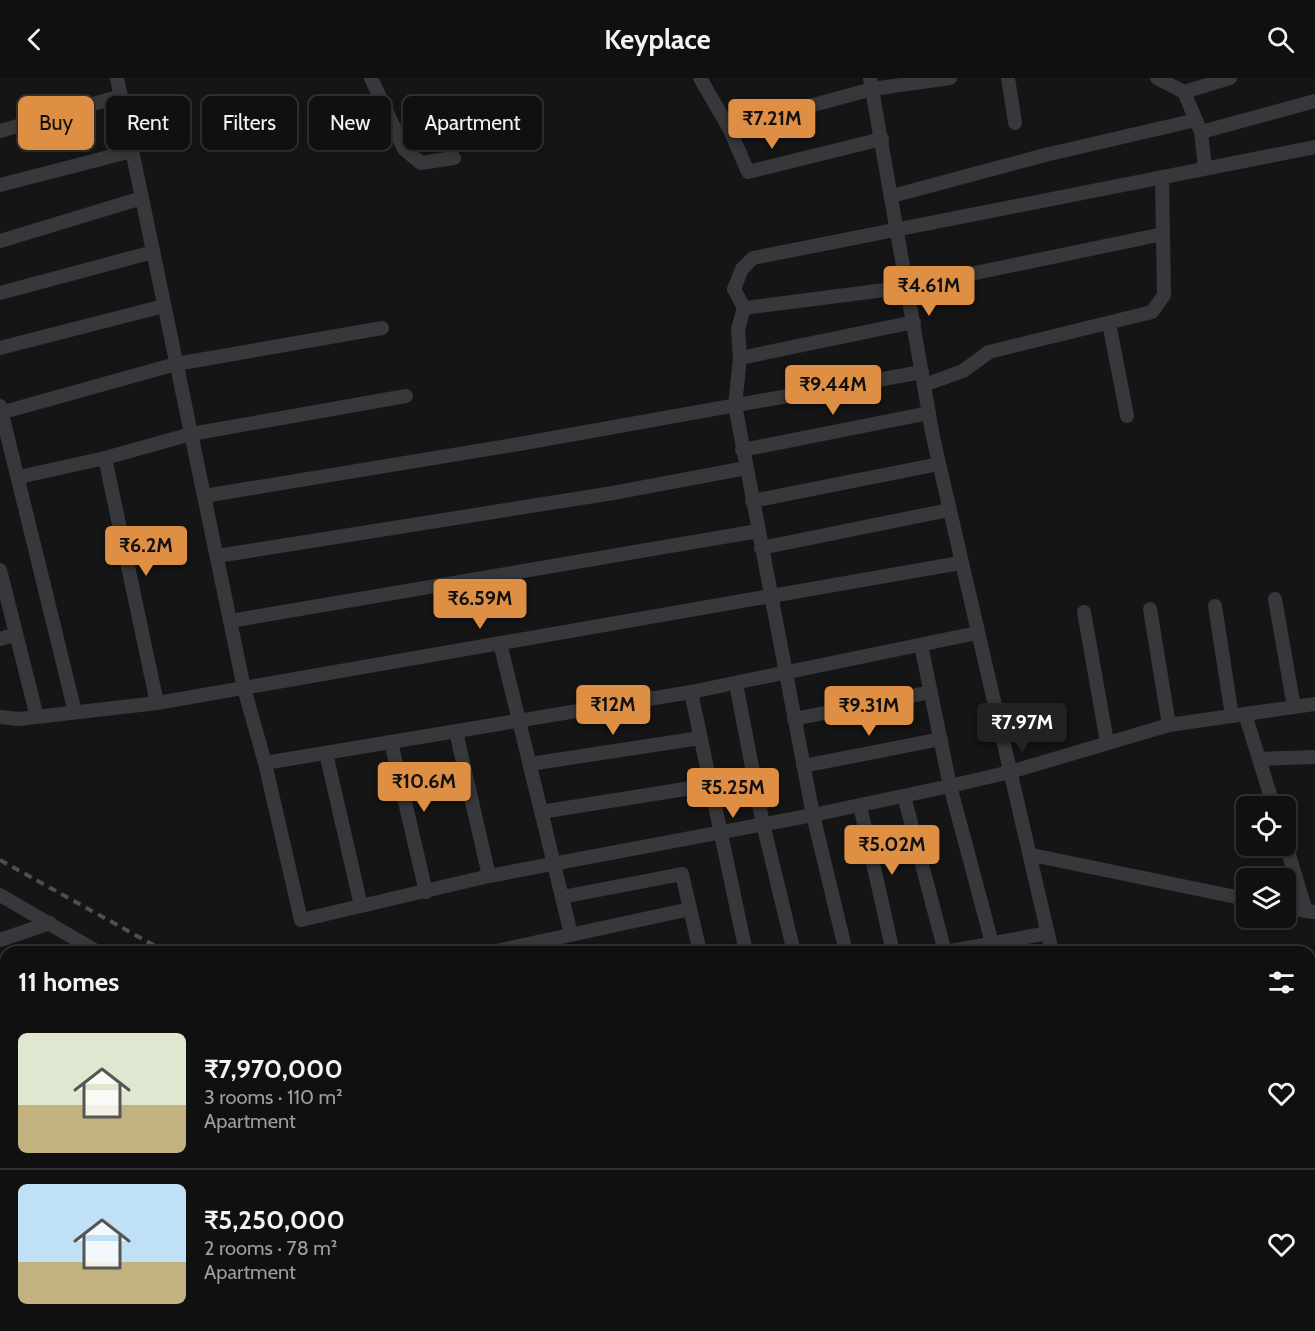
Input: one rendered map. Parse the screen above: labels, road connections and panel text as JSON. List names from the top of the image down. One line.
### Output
{"page":{"header":"Keyplace","chip":["Buy","Rent","Filters","New","Apartment"],"price":["₹7.21M","₹4.61M","₹9.44M","₹6.2M","₹6.59M","₹12M","₹9.31M","₹7.97M","₹10.6M","₹5.25M","₹5.02M"],"heading":"11 homes","list":[{"name":"₹7,970,000","note":"3 rooms · 110 m² · Apartment"},{"name":"₹5,250,000","note":"2 rooms · 78 m² · Apartment"}]}}
